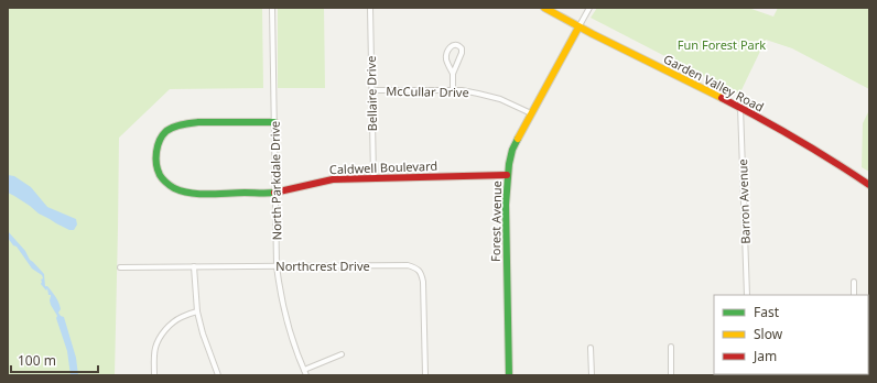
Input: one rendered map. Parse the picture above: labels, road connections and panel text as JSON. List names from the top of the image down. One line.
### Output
{"streets":{"street":["Garden Valley Road","McCullar Drive","Bellaire Drive","Caldwell Boulevard","North Parkdale Drive","Barron Avenue","Forest Avenue","Northcrest Drive"]},"crossings":[["Garden Valley Road","Barron Avenue"],["Garden Valley Road","Forest Avenue"],["McCullar Drive","Bellaire Drive"],["McCullar Drive","Forest Avenue"],["Bellaire Drive","Caldwell Boulevard"],["Caldwell Boulevard","North Parkdale Drive"],["Caldwell Boulevard","Forest Avenue"],["North Parkdale Drive","Northcrest Drive"]],"parks":["Fun Forest Park"],"legend":["Fast","Slow","Jam"],"scale_bar":"100 m"}
